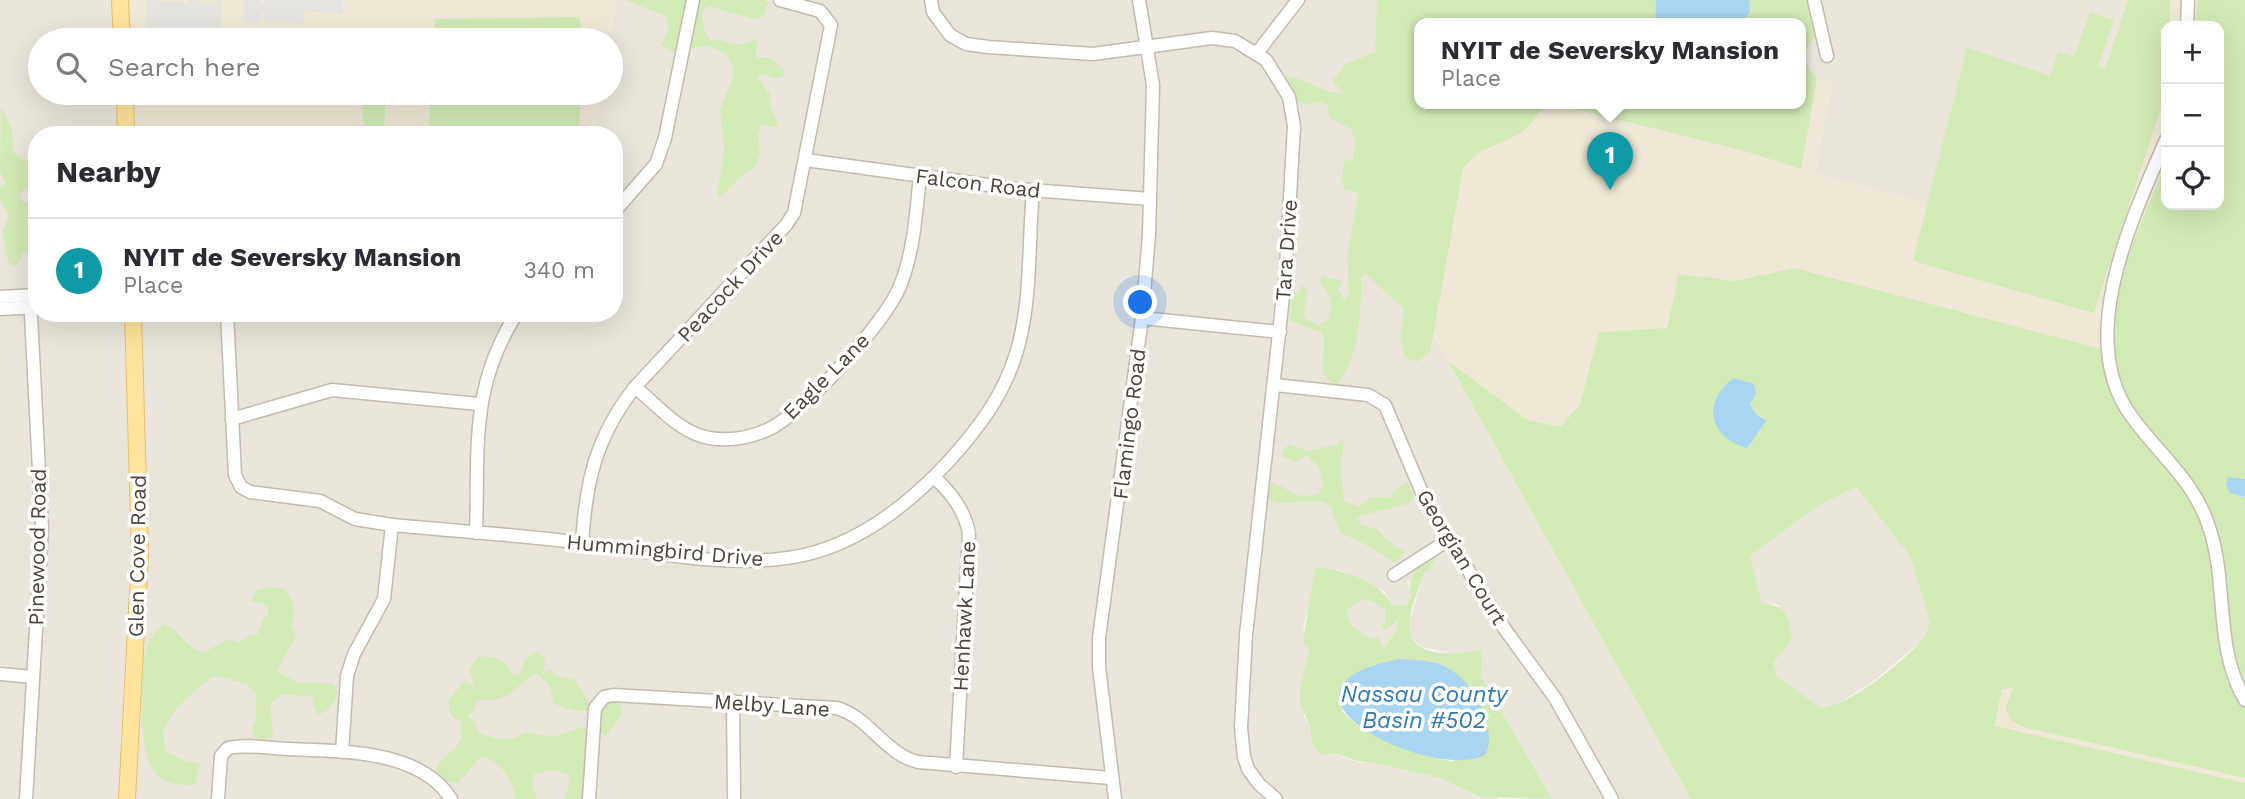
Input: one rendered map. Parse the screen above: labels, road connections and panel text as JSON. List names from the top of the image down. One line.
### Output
{"streets":{"main road":["Glen Cove Road"],"street":["Falcon Road","Tara Drive","Peacock Drive","Eagle Lane","Flamingo Road","Pinewood Road","Hummingbird Drive","Georgian Court","Henhawk Lane","Melby Lane"]},"crossings":[["Falcon Road","Peacock Drive"],["Falcon Road","Eagle Lane"],["Falcon Road","Flamingo Road"],["Falcon Road","Hummingbird Drive"],["Tara Drive","Flamingo Road"],["Tara Drive","Georgian Court"],["Peacock Drive","Eagle Lane"],["Peacock Drive","Hummingbird Drive"],["Flamingo Road","Melby Lane"],["Hummingbird Drive","Henhawk Lane"],["Henhawk Lane","Melby Lane"]],"water":["Nassau County Basin #502"],"page":{"popup":["NYIT de Seversky Mansion","Place"],"map_buttons":["+","−"],"search":"Search here","heading":"Nearby","pins":"1","list":[{"mark":"1","name":"NYIT de Seversky Mansion","note":"Place","value":"340 m"}]}}
